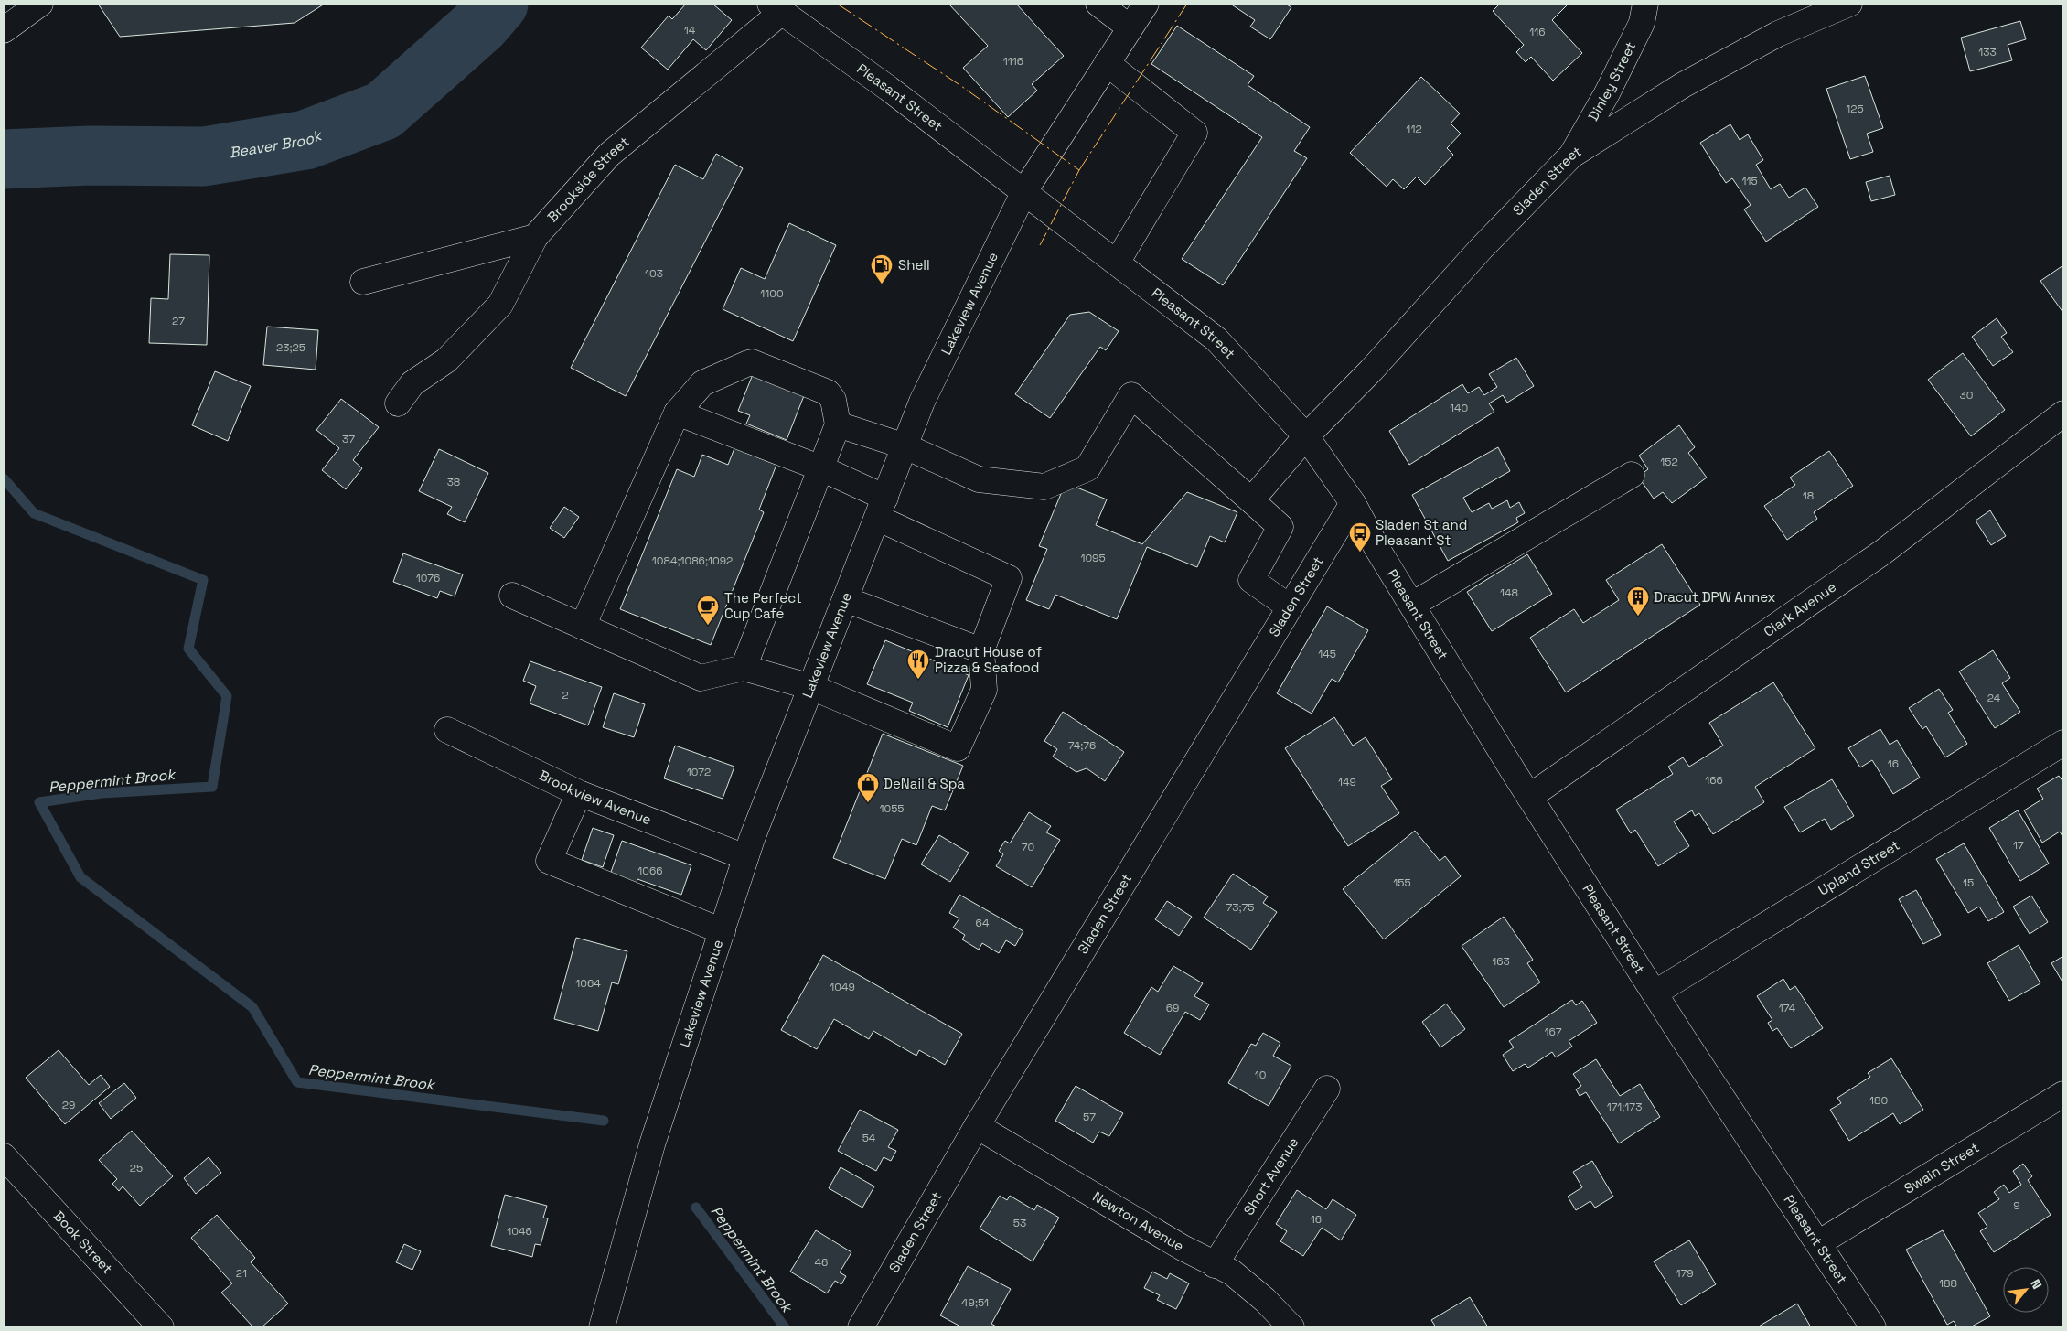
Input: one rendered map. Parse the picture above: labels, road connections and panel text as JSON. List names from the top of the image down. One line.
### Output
{"streets":{"street":["Dinley Street","Pleasant Street","Brookside Street","Sladen Street","Lakeview Avenue","Clark Avenue","Brookview Avenue","Upland Street","Swain Street","Short Avenue","Newton Avenue","Book Street"]},"crossings":[["Dinley Street","Sladen Street"],["Pleasant Street","Brookside Street"],["Pleasant Street","Sladen Street"],["Pleasant Street","Lakeview Avenue"],["Pleasant Street","Clark Avenue"],["Pleasant Street","Upland Street"],["Pleasant Street","Swain Street"],["Sladen Street","Newton Avenue"],["Lakeview Avenue","Brookview Avenue"],["Short Avenue","Newton Avenue"]],"water":["Beaver Brook","Peppermint Brook"],"places":{"fuel station":["Shell"],"bus stop":["Sladen St and Pleasant St"],"building":["Dracut DPW Annex"],"cafe":["The Perfect Cup Cafe"],"restaurant":["Dracut House of Pizza & Seafood"],"shop":["DeNail & Spa"]},"house_numbers":["14","116","133","1116","125","112","115","103","1100","27","23;25","30","140","37","152","38","18","1095","1084;1086;1092","1076","148","145","2","24","74;76","16","1072","166","149","1055","17","70","1066","155","15","73;75","64","163","1064","1049","69","174","167","10","180","29","171;173","57","54","25","9","16","53","1046","46","21","179","188","49;51"],"north":"top right"}
